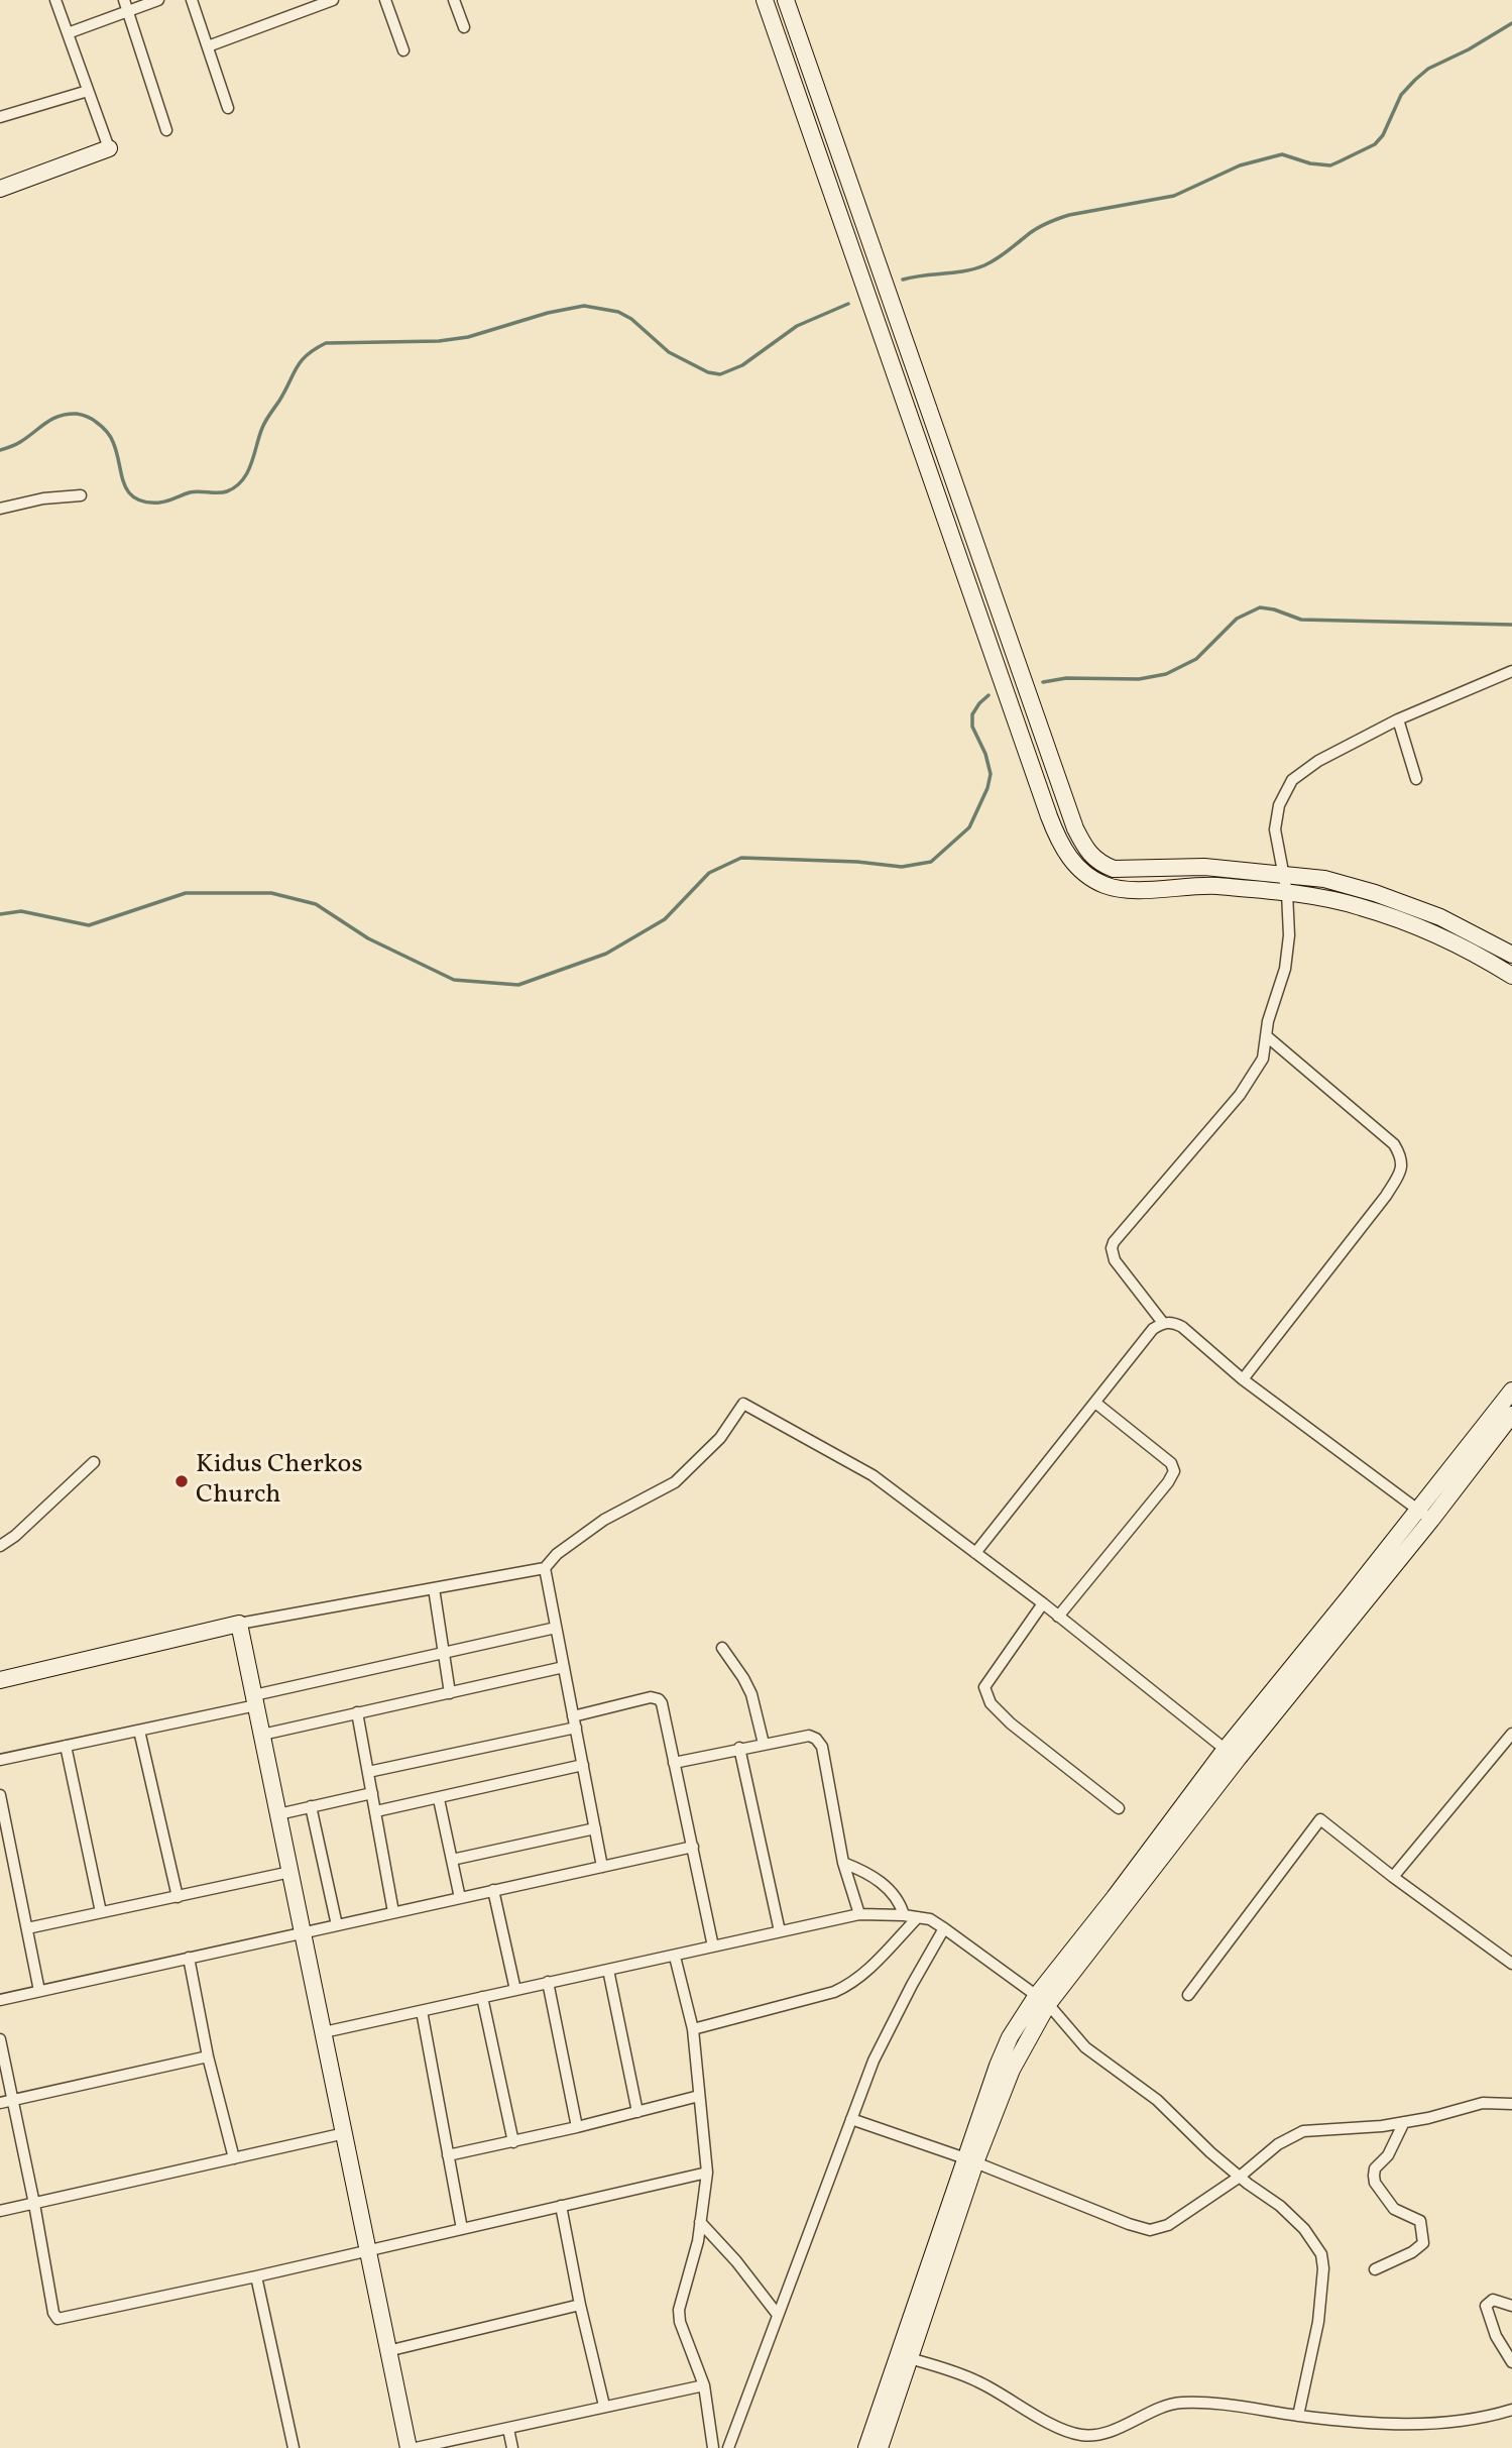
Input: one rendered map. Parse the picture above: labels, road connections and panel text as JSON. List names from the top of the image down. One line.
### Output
{"places":["Kidus Cherkos Church"]}
